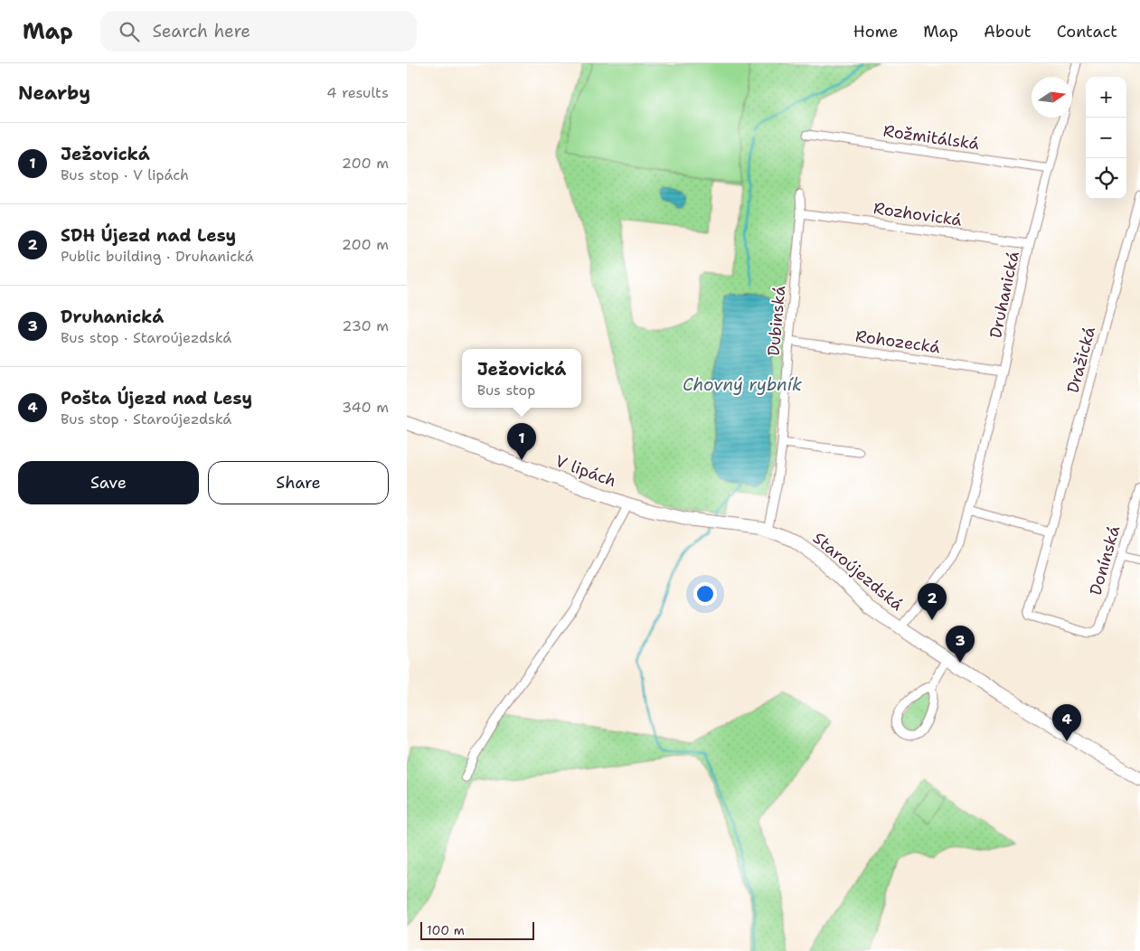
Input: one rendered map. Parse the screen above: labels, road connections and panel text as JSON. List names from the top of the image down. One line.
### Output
{"streets":{"street":["Rožmitálská","Rozhovická","Druhanická","Dubinská","Rohozecká","Dražická","V lipách","Donínská","Staroújezdská"]},"crossings":[["Rožmitálská","Druhanická"],["Rozhovická","Druhanická"],["Rozhovická","Dubinská"],["Druhanická","Rohozecká"],["Druhanická","Staroújezdská"],["Dubinská","Rohozecká"],["Dubinská","Staroújezdská"],["Dražická","Donínská"],["V lipách","Staroújezdská"]],"water":["Chovný rybník"],"scale_bar":"100 m","north":"right","page":{"header":"Map","search":"Search here","nav":["Home","Map","About","Contact"],"heading":["Nearby","4 results"],"map_buttons":["+","−"],"list":[{"mark":"1","name":"Ježovická","note":"Bus stop · V lipách","value":"200 m"},{"mark":"2","name":"SDH Újezd nad Lesy","note":"Public building · Druhanická","value":"200 m"},{"mark":"3","name":"Druhanická","note":"Bus stop · Staroújezdská","value":"230 m"},{"mark":"4","name":"Pošta Újezd nad Lesy","note":"Bus stop · Staroújezdská","value":"340 m"}],"popup":["Ježovická","Bus stop"],"pins":["1","2","3","4"],"buttons":["Save","Share"],"scale":"100 m"}}
